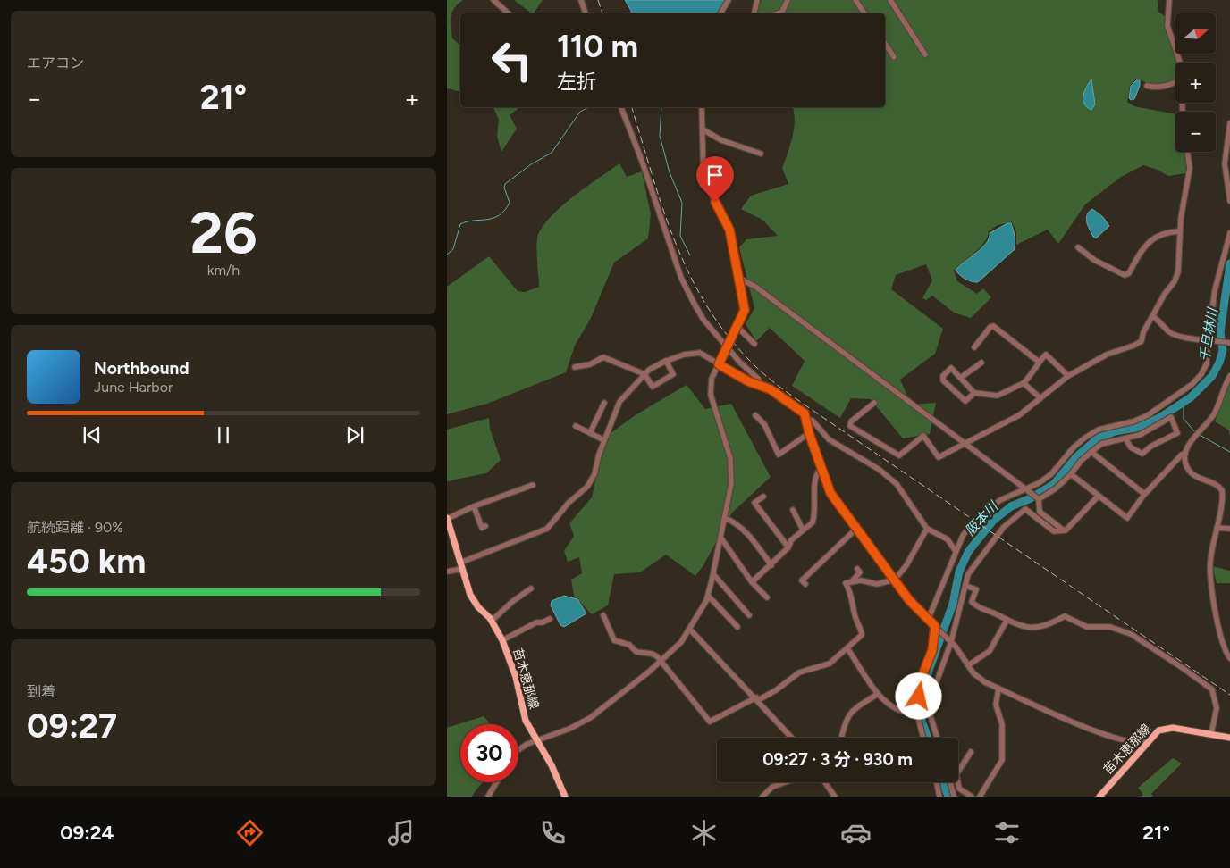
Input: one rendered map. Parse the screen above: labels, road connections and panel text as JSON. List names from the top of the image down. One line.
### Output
{"streets":{"main road":["苗木恵那線"]},"water":["千旦林川","阪本川"],"north":"right","page":{"tile":["エアコン",["26","km/h"],["航続距離 · 90%","450 km"],["到着","09:27"]],"map_buttons":["+","−"],"turn":["110 m","左折"],"heat":["−","21°","+"],"song":["Northbound","June Harbor"],"limit":"30","trip":"09:27 · 3 分 · 930 m","tabs":["09:24","21°"]}}
